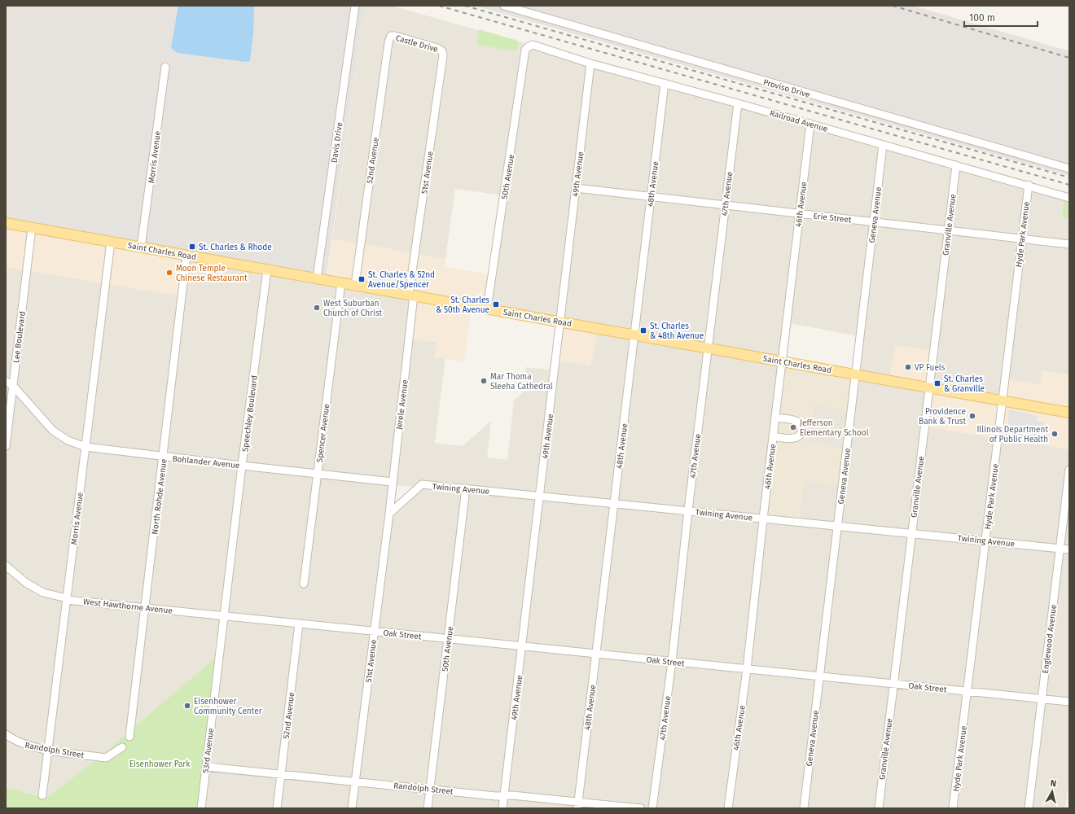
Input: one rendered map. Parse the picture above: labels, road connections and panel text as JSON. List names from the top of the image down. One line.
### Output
{"streets":{"main road":["Saint Charles Road"],"street":["Castle Drive","Proviso Drive","Railroad Avenue","Davis Drive","Morris Avenue","52nd Avenue","51st Avenue","49th Avenue","50th Avenue","48th Avenue","47th Avenue","46th Avenue","Geneva Avenue","Erie Street","Granville Avenue","Hyde Park Avenue","Lee Boulevard","Jerele Avenue","Speechley Boulevard","Spencer Avenue","Bohlander Avenue","Twining Avenue","North Rohde Avenue","West Hawthorne Avenue","Oak Street","Englewood Avenue","Randolph Street","53rd Avenue"]},"crossings":[["Castle Drive","52nd Avenue"],["Castle Drive","51st Avenue"],["Railroad Avenue","49th Avenue"],["Railroad Avenue","50th Avenue"],["Railroad Avenue","48th Avenue"],["Railroad Avenue","47th Avenue"],["Railroad Avenue","46th Avenue"],["Railroad Avenue","Geneva Avenue"],["Railroad Avenue","Granville Avenue"],["Railroad Avenue","Hyde Park Avenue"],["Davis Drive","Saint Charles Road"],["Morris Avenue","Saint Charles Road"],["Morris Avenue","Bohlander Avenue"],["Morris Avenue","West Hawthorne Avenue"],["Morris Avenue","Randolph Street"],["52nd Avenue","Saint Charles Road"],["52nd Avenue","Oak Street"],["52nd Avenue","Randolph Street"],["51st Avenue","Saint Charles Road"],["51st Avenue","Jerele Avenue"],["51st Avenue","Twining Avenue"],["51st Avenue","Oak Street"],["51st Avenue","Randolph Street"],["49th Avenue","Erie Street"],["49th Avenue","Saint Charles Road"],["49th Avenue","Twining Avenue"],["49th Avenue","Oak Street"],["49th Avenue","Randolph Street"],["50th Avenue","Saint Charles Road"],["50th Avenue","Twining Avenue"],["50th Avenue","Oak Street"],["50th Avenue","Randolph Street"],["48th Avenue","Erie Street"],["48th Avenue","Saint Charles Road"],["48th Avenue","Twining Avenue"],["48th Avenue","Oak Street"],["48th Avenue","Randolph Street"],["47th Avenue","Erie Street"],["47th Avenue","Saint Charles Road"],["47th Avenue","Twining Avenue"],["47th Avenue","Oak Street"],["46th Avenue","Erie Street"],["46th Avenue","Saint Charles Road"],["46th Avenue","Twining Avenue"],["46th Avenue","Oak Street"],["Geneva Avenue","Erie Street"],["Geneva Avenue","Saint Charles Road"],["Geneva Avenue","Twining Avenue"],["Geneva Avenue","Oak Street"],["Erie Street","Granville Avenue"],["Erie Street","Hyde Park Avenue"],["Granville Avenue","Saint Charles Road"],["Granville Avenue","Twining Avenue"],["Granville Avenue","Oak Street"],["Hyde Park Avenue","Saint Charles Road"],["Hyde Park Avenue","Twining Avenue"],["Hyde Park Avenue","Oak Street"],["Saint Charles Road","Lee Boulevard"],["Saint Charles Road","Jerele Avenue"],["Saint Charles Road","Speechley Boulevard"],["Saint Charles Road","Spencer Avenue"],["Saint Charles Road","North Rohde Avenue"],["Lee Boulevard","Bohlander Avenue"],["Jerele Avenue","Bohlander Avenue"],["Jerele Avenue","Twining Avenue"],["Speechley Boulevard","Bohlander Avenue"],["Speechley Boulevard","West Hawthorne Avenue"],["Speechley Boulevard","53rd Avenue"],["Spencer Avenue","Bohlander Avenue"],["Bohlander Avenue","North Rohde Avenue"],["Twining Avenue","Englewood Avenue"],["North Rohde Avenue","West Hawthorne Avenue"],["West Hawthorne Avenue","Oak Street"],["West Hawthorne Avenue","53rd Avenue"],["Oak Street","Englewood Avenue"],["Randolph Street","53rd Avenue"]],"parks":["Eisenhower Park"],"places":{"transit":["St. Charles & Rhode","St. Charles & 52nd Avenue/Spencer","St. Charles & 50th Avenue","St. Charles & 48th Avenue","St. Charles & Granville"],"other":["Moon Temple Chinese Restaurant","West Suburban Church of Christ","VP Fuels","Mar Thoma Sleeha Cathedral","Providence Bank & Trust","Jefferson Elementary School","Illinois Department of Public Health","Eisenhower Community Center"]},"scale_bar":"100 m","north":"top"}
